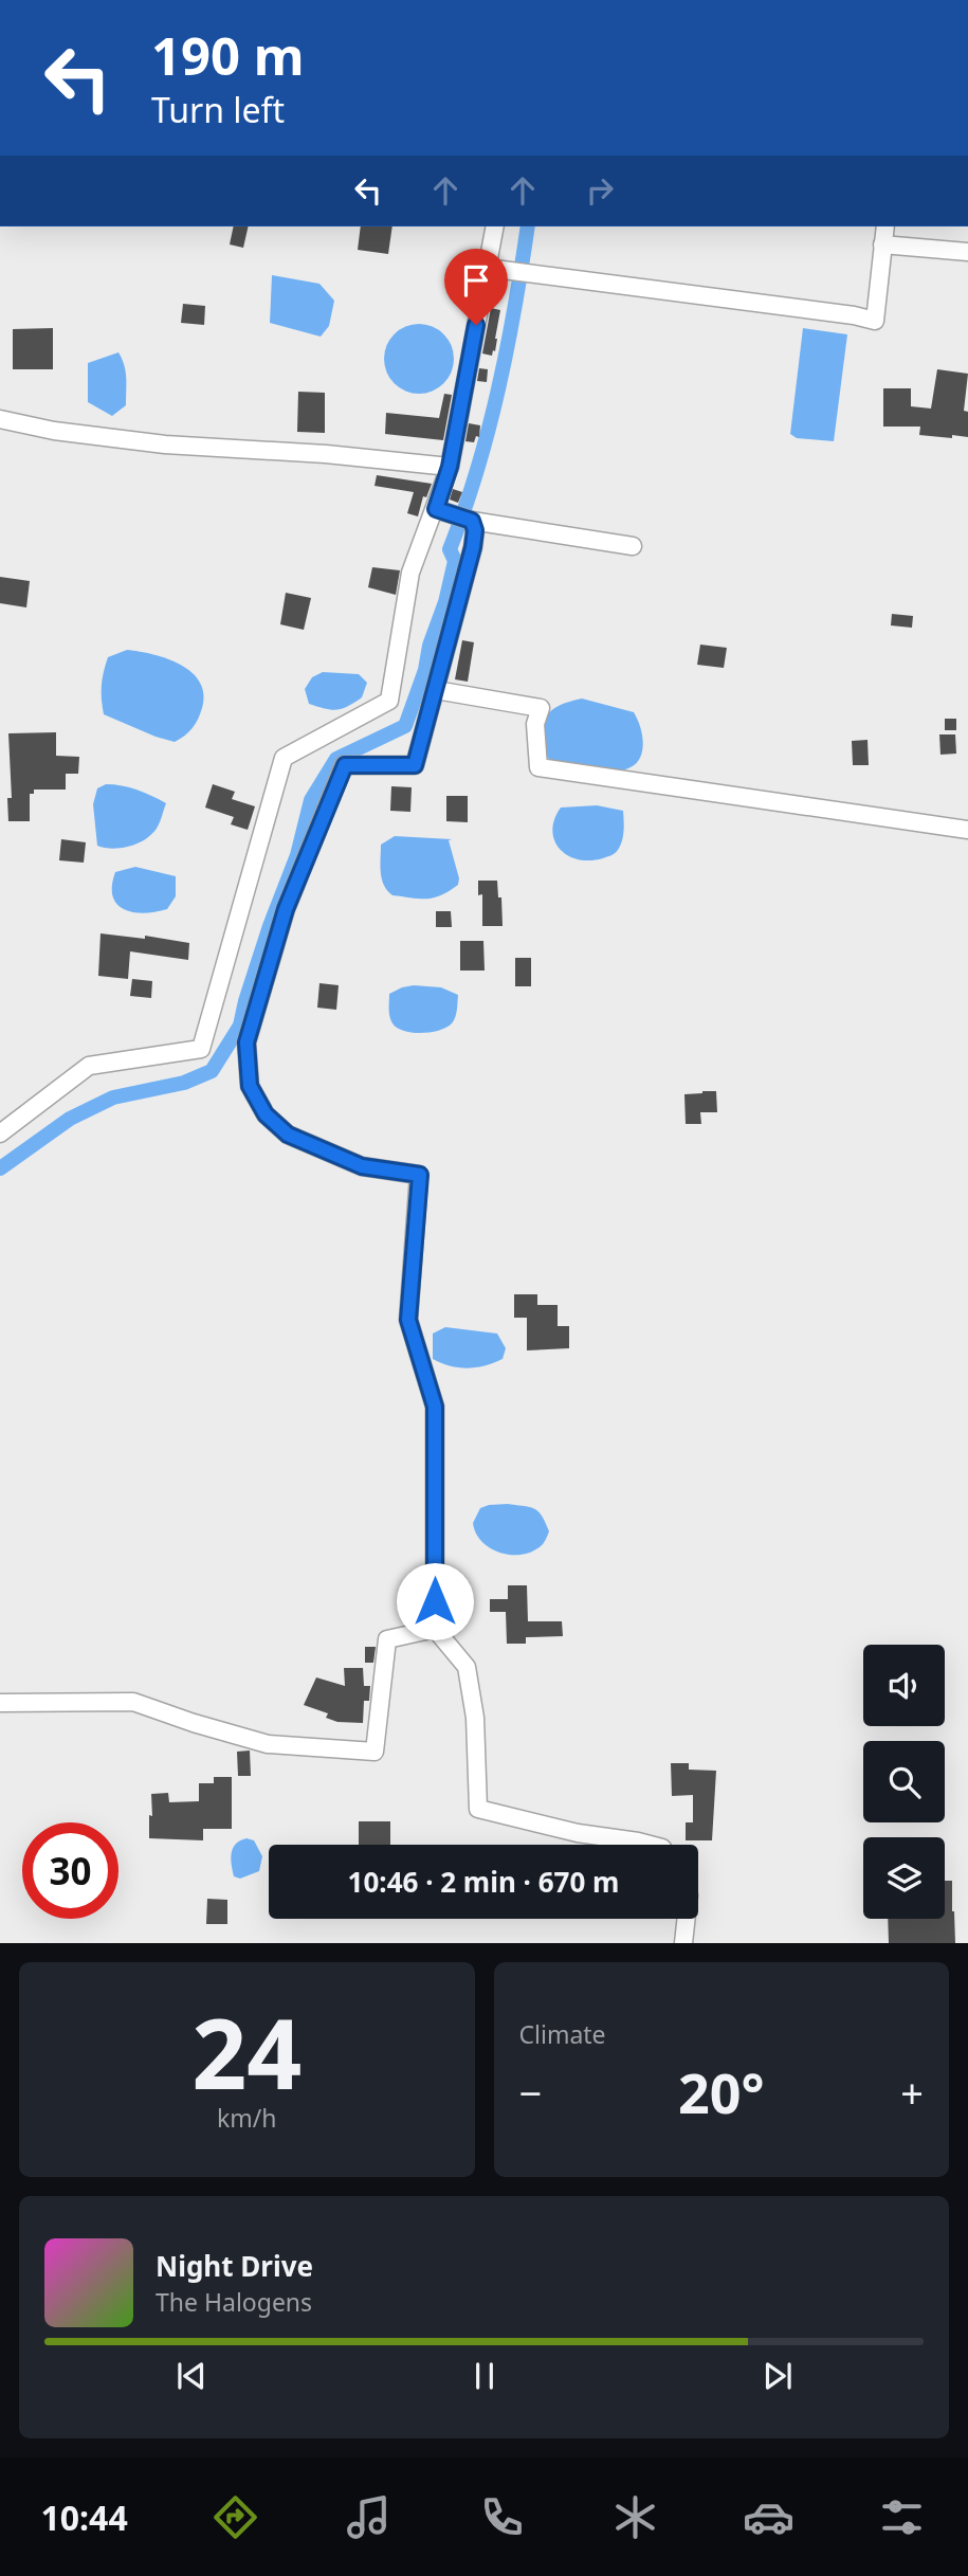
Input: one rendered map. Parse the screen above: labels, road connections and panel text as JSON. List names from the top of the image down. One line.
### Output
{"page":{"turn":["190 m","Turn left"],"limit":"30","trip":"10:46 · 2 min · 670 m","tile":[["24","km/h"],"Climate"],"heat":["−","20°","+"],"song":["Night Drive","The Halogens"],"tabs":"10:44"}}
